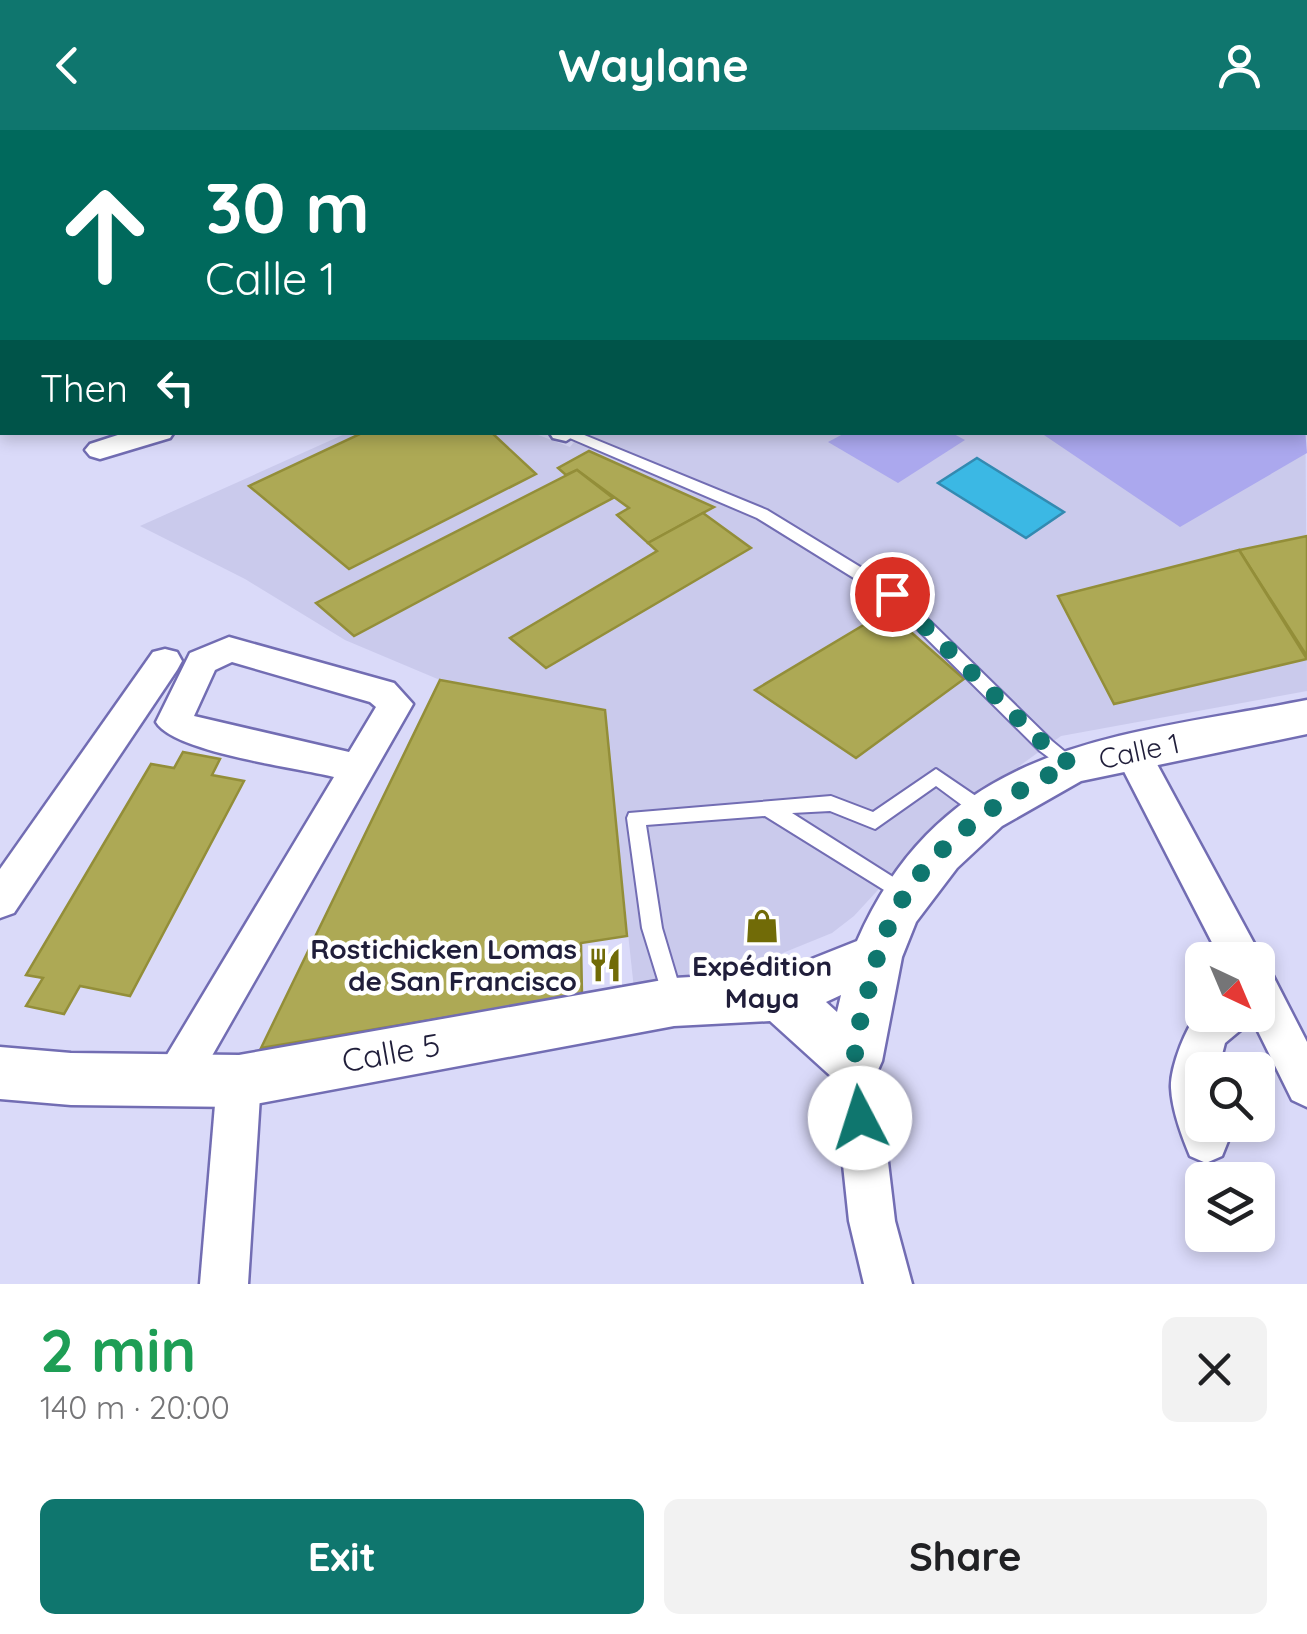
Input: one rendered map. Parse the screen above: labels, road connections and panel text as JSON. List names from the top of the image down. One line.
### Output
{"streets":{"street":["Calle 1","Calle 5"]},"crossings":[["Calle 1","Calle 5"]],"places":{"shop":["Expédition Maya"],"restaurant":["Rostichicken Lomas de San Francisco"]},"north":"bottom right","page":{"header":"Waylane","turn":["30 m","Calle 1"],"then":"Then","heading":["2 min","140 m · 20:00"],"buttons":["Exit","Share"]}}
